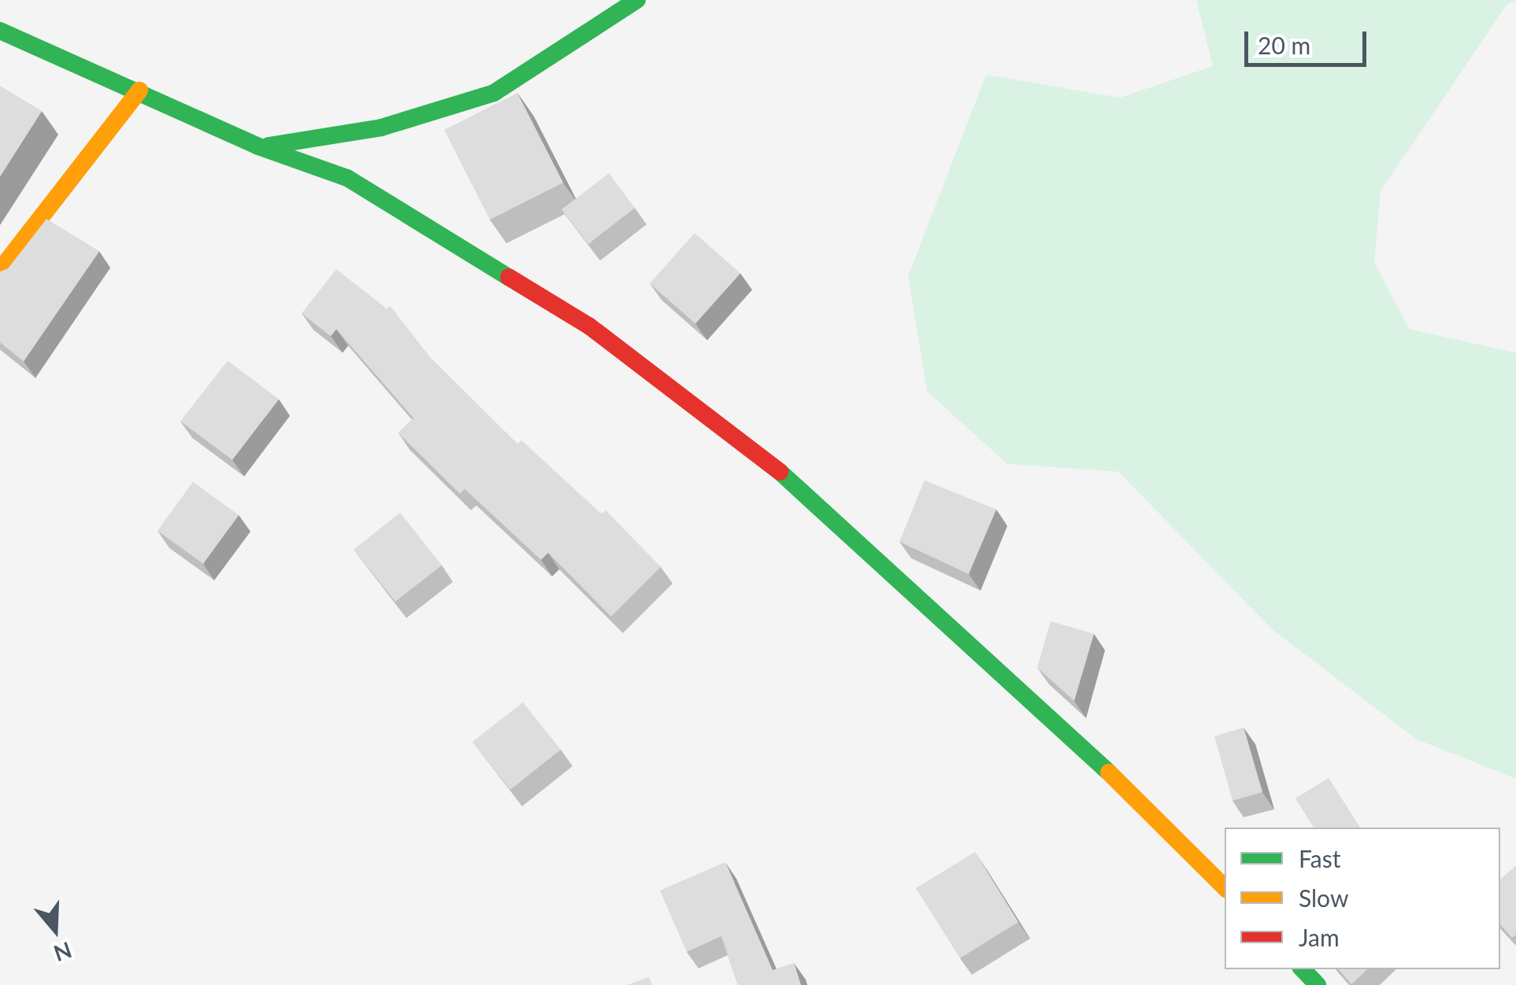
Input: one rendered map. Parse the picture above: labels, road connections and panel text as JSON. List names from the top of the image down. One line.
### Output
{"legend":["Fast","Slow","Jam"],"scale_bar":"20 m","north":"bottom"}
